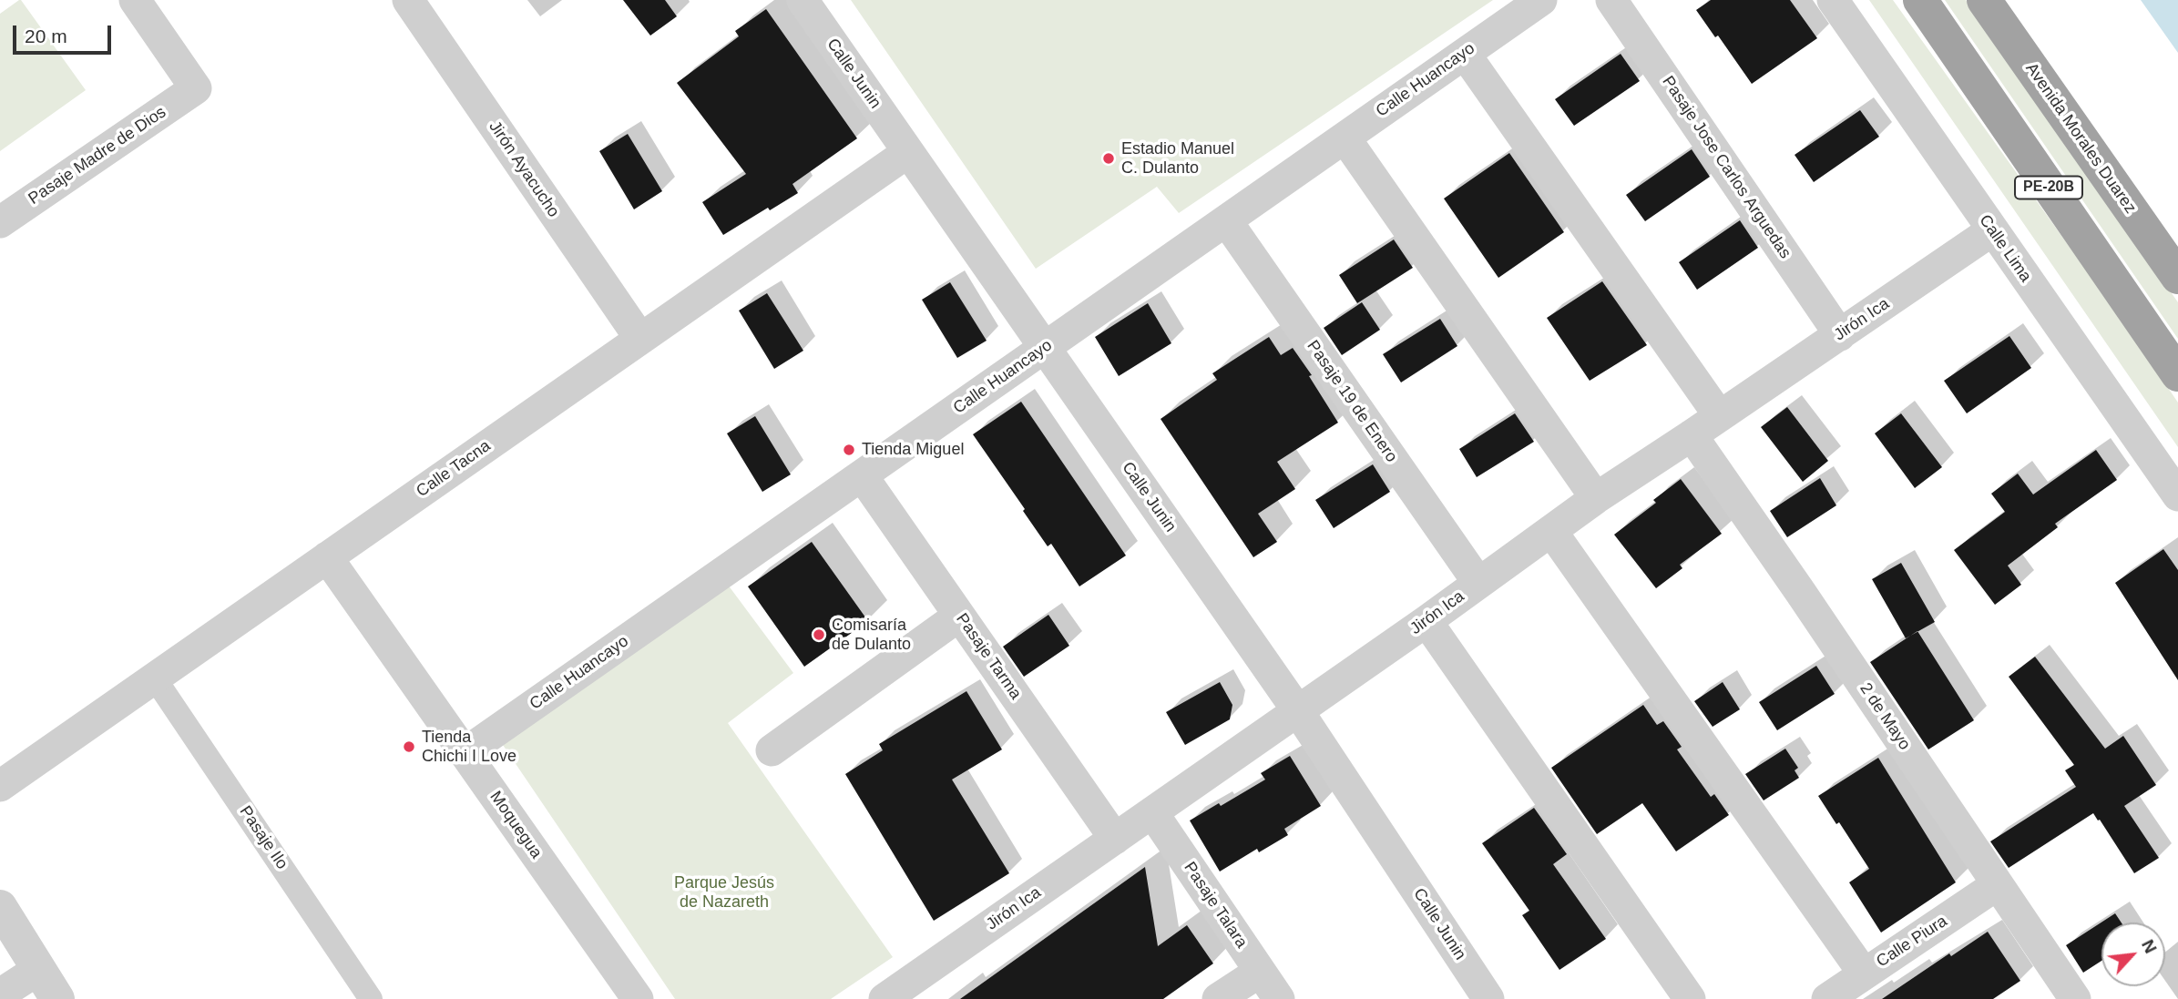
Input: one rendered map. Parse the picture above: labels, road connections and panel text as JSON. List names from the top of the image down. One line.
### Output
{"streets":{"highway":["Avenida Morales Duarez","PE-20B"],"street":["Calle Junin","Calle Huancayo","Pasaje Madre de Dios","Pasaje Jose Carlos Arguedas","Jirón Ayacucho","Calle Lima","Jirón Ica","Pasaje 19 de Enero","Calle Tacna","Pasaje Tarma","2 de Mayo","Moquegua","Pasaje Ilo","Pasaje Talara","Calle Piura"]},"crossings":[["Calle Junin","Calle Huancayo"],["Calle Junin","Jirón Ica"],["Calle Junin","Calle Tacna"],["Calle Huancayo","Pasaje 19 de Enero"],["Calle Huancayo","Pasaje Tarma"],["Calle Huancayo","Moquegua"],["Pasaje Jose Carlos Arguedas","Jirón Ica"],["Jirón Ayacucho","Calle Tacna"],["Calle Lima","Jirón Ica"],["Jirón Ica","Pasaje 19 de Enero"],["Jirón Ica","Pasaje Tarma"],["Jirón Ica","2 de Mayo"],["Jirón Ica","Pasaje Talara"],["Calle Tacna","Moquegua"],["Calle Tacna","Pasaje Ilo"],["2 de Mayo","Calle Piura"]],"parks":["Parque Jesús de Nazareth"],"places":["Estadio Manuel C. Dulanto","Tienda Miguel","Comisaría de Dulanto","Tienda Chichi I Love"],"scale_bar":"20 m","north":"top right"}
